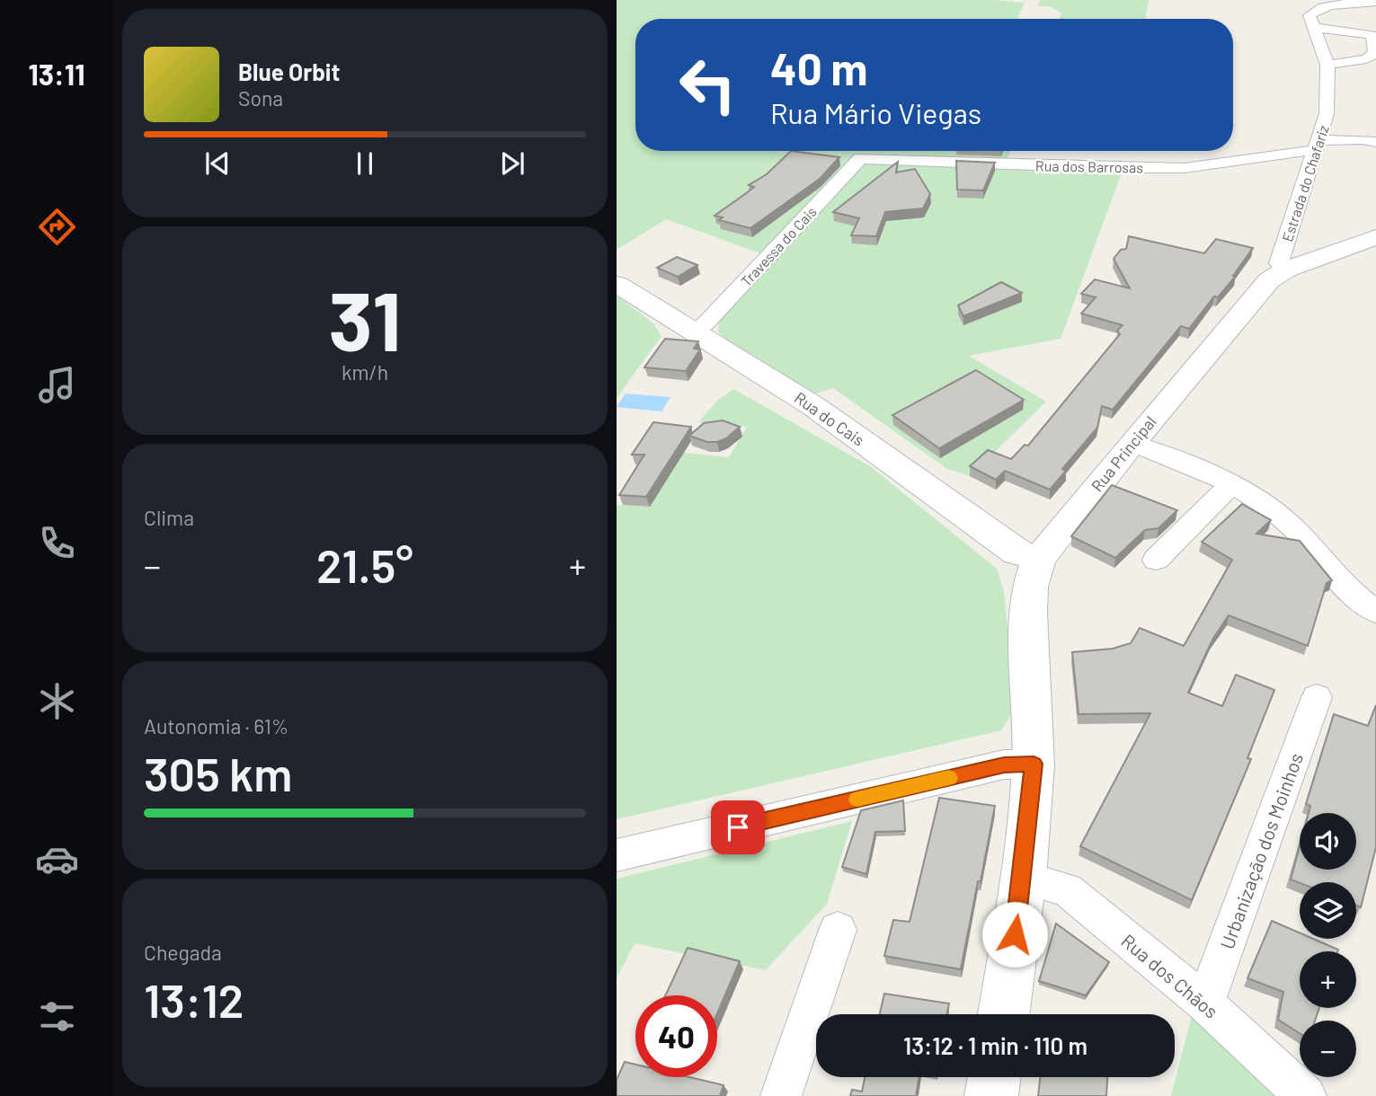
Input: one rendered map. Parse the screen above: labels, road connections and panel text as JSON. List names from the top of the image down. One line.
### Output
{"streets":{"street":["Rua dos Barrosas","Estrada do Chafariz","Travessa do Cais","Rua do Cais","Rua Principal","Urbanização dos Moinhos","Rua dos Chãos"]},"crossings":[["Rua dos Barrosas","Estrada do Chafariz"],["Rua dos Barrosas","Travessa do Cais"],["Estrada do Chafariz","Rua Principal"],["Travessa do Cais","Rua do Cais"],["Rua do Cais","Rua Principal"],["Rua Principal","Rua dos Chãos"],["Urbanização dos Moinhos","Rua dos Chãos"]],"page":{"tabs":"13:11","turn":["40 m","Rua Mário Viegas"],"song":["Blue Orbit","Sona"],"tile":[["31","km/h"],"Clima",["Autonomia · 61%","305 km"],["Chegada","13:12"]],"heat":["−","21.5°","+"],"map_buttons":["+","−"],"limit":"40","trip":"13:12 · 1 min · 110 m"}}
